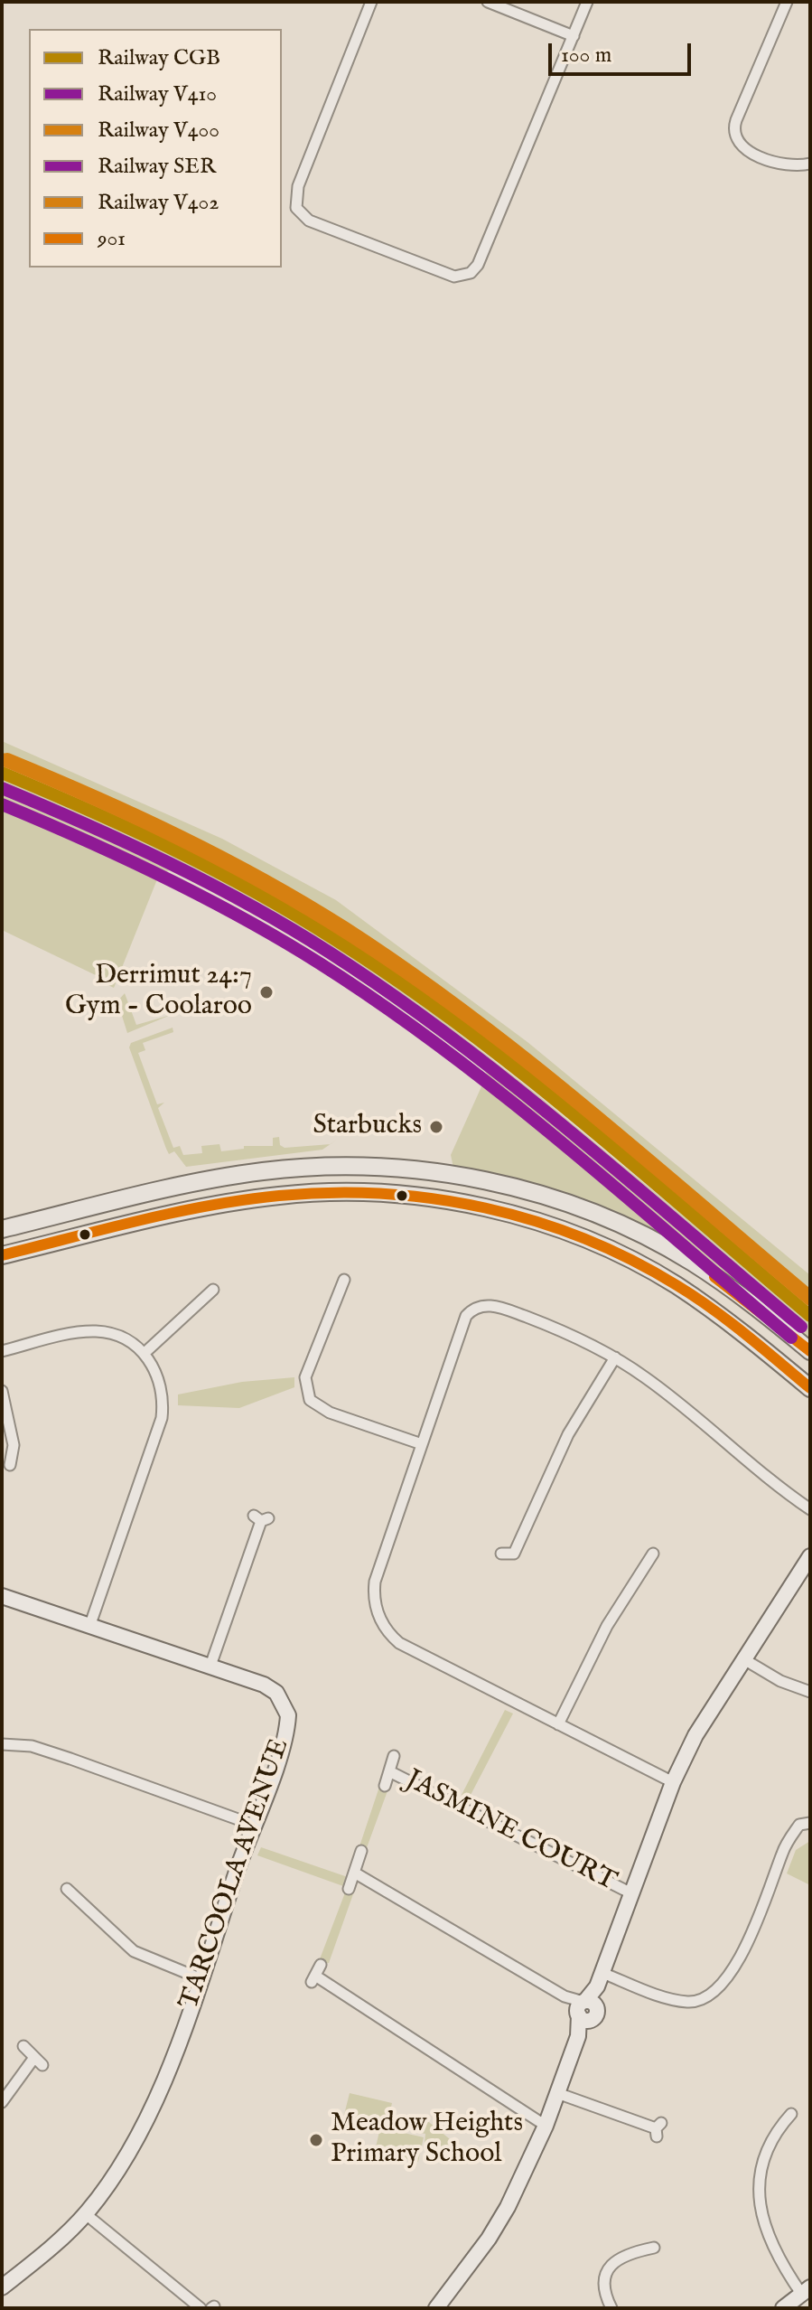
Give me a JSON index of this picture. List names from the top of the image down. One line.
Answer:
{"streets":{"street":["JASMINE COURT","TARCOOLA AVENUE"]},"places":["Derrimut 24:7 Gym - Coolaroo","Starbucks","Meadow Heights Primary School"],"lines":["rail line V400","rail line V402","rail line CGB","rail line V410","rail line SER","transit line 901"],"legend":["Railway CGB","Railway V410","Railway V400","Railway SER","Railway V402","901"],"scale_bar":"100 m"}
